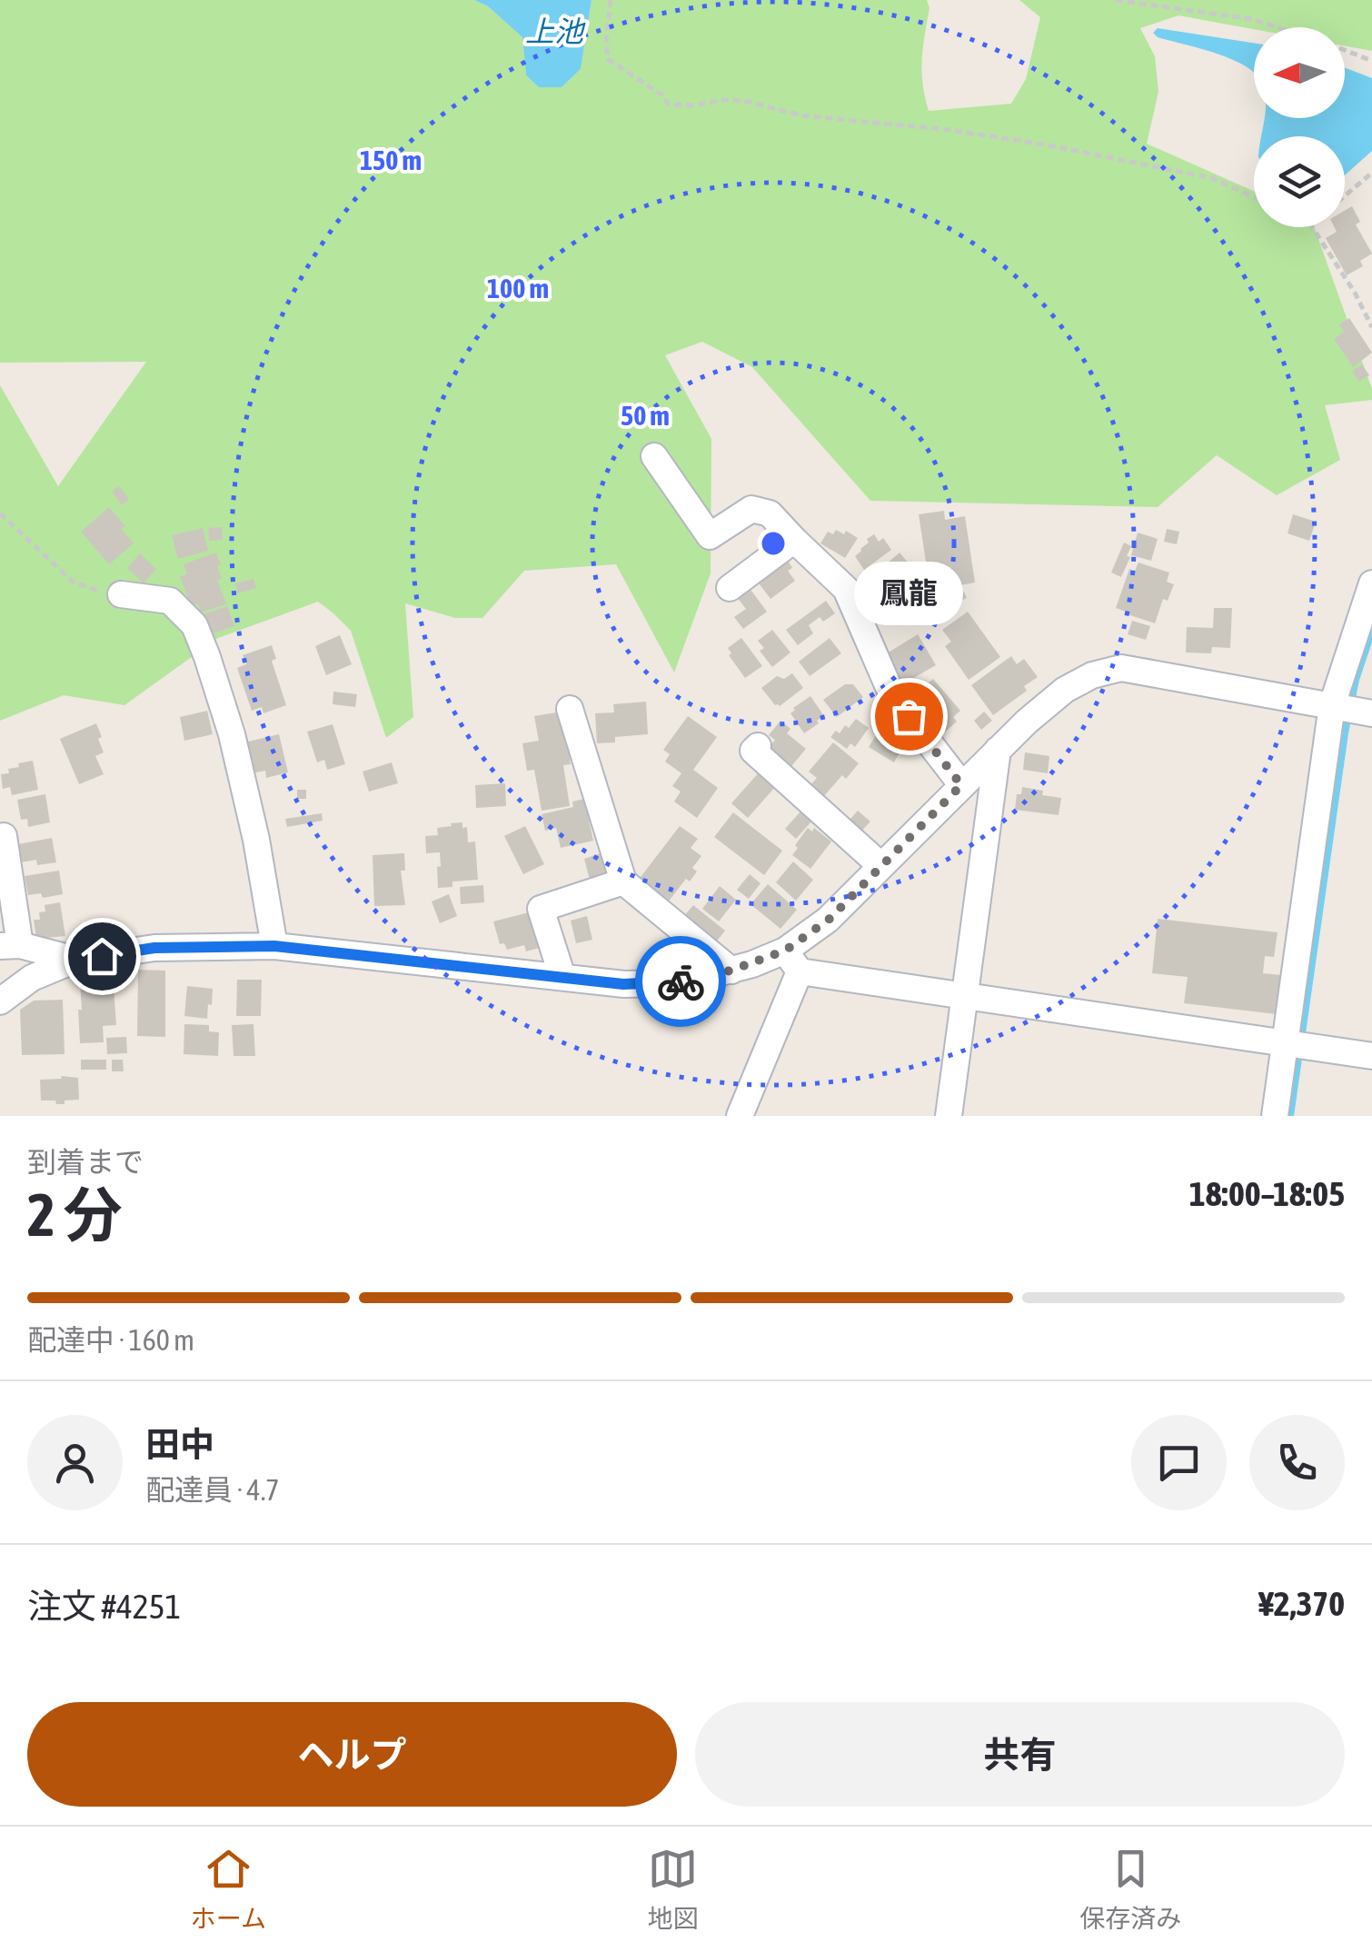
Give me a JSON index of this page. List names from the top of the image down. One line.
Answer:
{"water":["上池"],"places":["鳳龍"],"north":"left","page":{"bubble":"鳳龍","heading":["2 分","到着まで","18:00–18:05"],"panel":["田中","配達員 · 4.7","注文 #4251","¥2,370"],"bar":"配達中 · 160 m","buttons":["ヘルプ","共有"],"tabs":["ホーム","地図","保存済み"]},"rings":["150 m","100 m","50 m"]}
